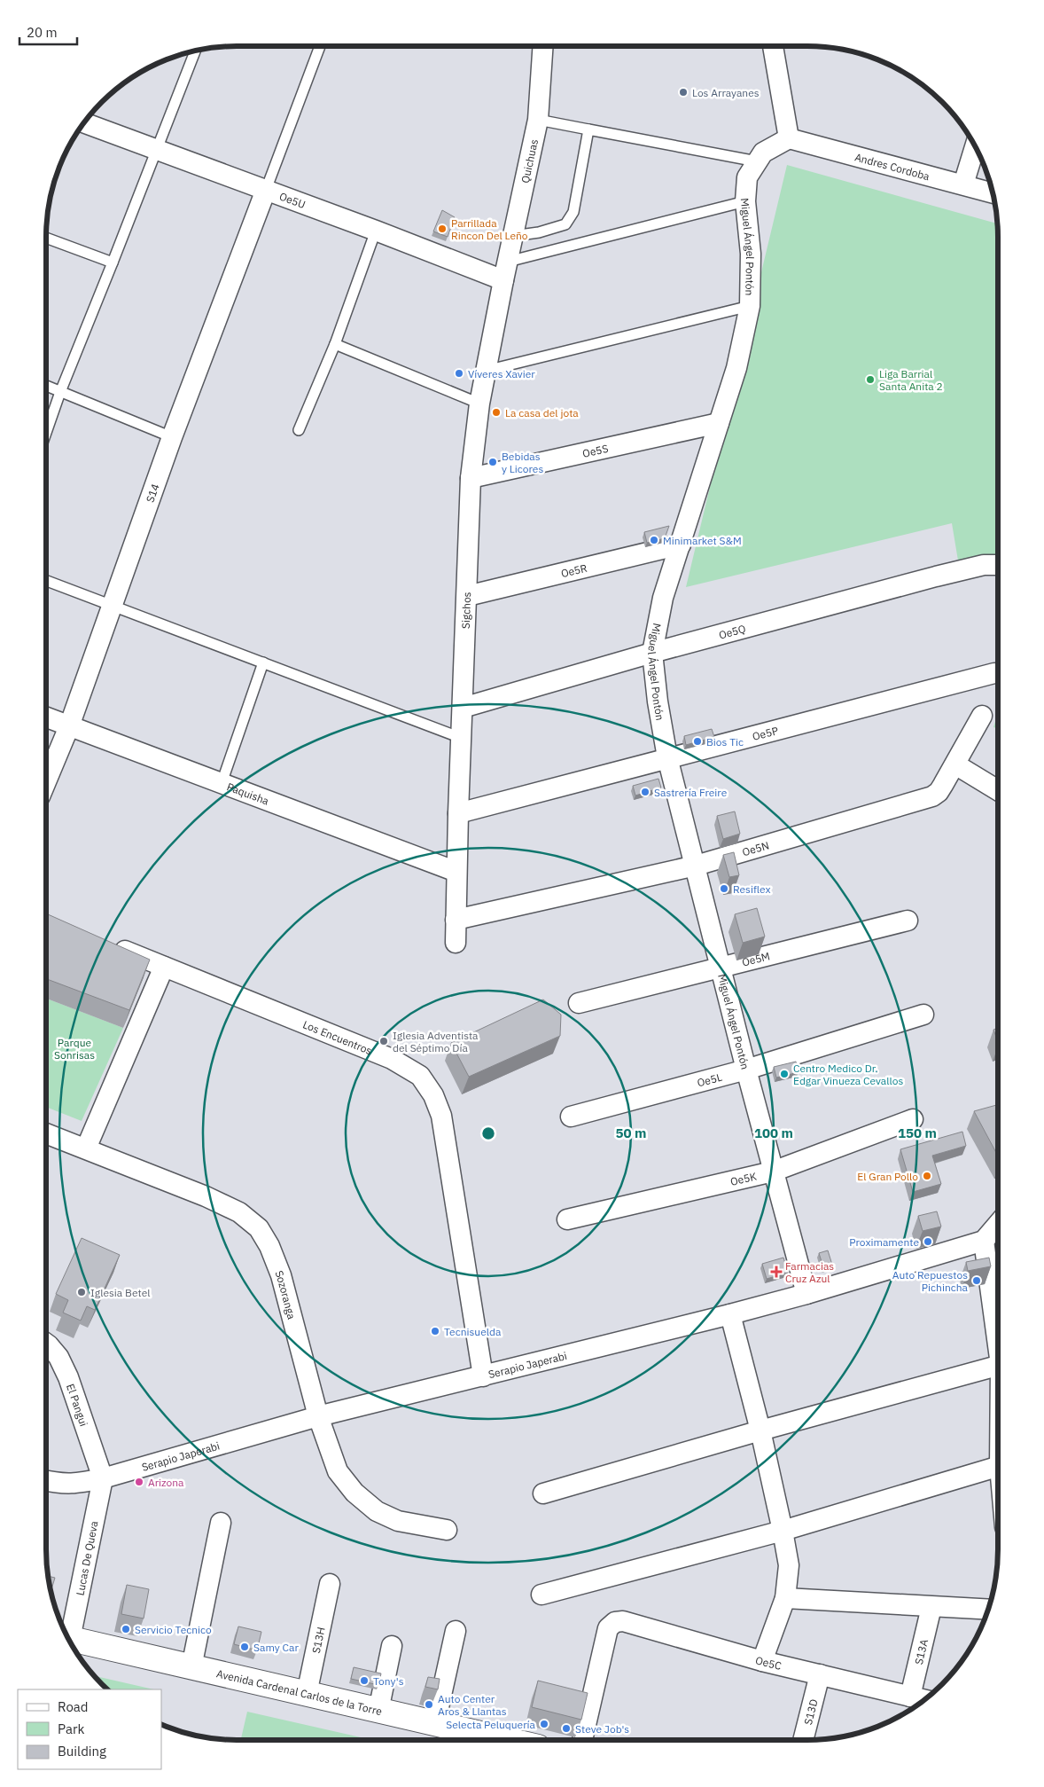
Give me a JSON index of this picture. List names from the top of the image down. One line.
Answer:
{"streets":{"street":["Quichuas","Andres Cordoba","Oe5U","Miguel Ángel Pontón","Oe5S","S14","Oe5R","Sigchos","Oe5Q","Oe5P","Paquisha","Oe5N","Oe5M","Los Encuentros","Oe5L","Oe5K","Sozoranga","Serapio Japerabi","El Pangui","Lucas De Queva","S13H","S13A","Oe5C","Avenida Cardenal Carlos de la Torre","S13D"]},"crossings":[["Quichuas","Oe5U"],["Quichuas","Sigchos"],["Andres Cordoba","Miguel Ángel Pontón"],["Oe5U","S14"],["Oe5U","Sigchos"],["Miguel Ángel Pontón","Oe5S"],["Miguel Ángel Pontón","Oe5R"],["Miguel Ángel Pontón","Oe5Q"],["Miguel Ángel Pontón","Oe5P"],["Miguel Ángel Pontón","Oe5N"],["Miguel Ángel Pontón","Oe5M"],["Miguel Ángel Pontón","Oe5L"],["Miguel Ángel Pontón","Oe5K"],["Miguel Ángel Pontón","Serapio Japerabi"],["Oe5S","Sigchos"],["S14","Paquisha"],["Oe5R","Sigchos"],["Sigchos","Oe5Q"],["Sigchos","Oe5P"],["Sigchos","Paquisha"],["Sigchos","Oe5N"],["Los Encuentros","Serapio Japerabi"],["Sozoranga","Serapio Japerabi"],["Serapio Japerabi","El Pangui"],["Serapio Japerabi","Lucas De Queva"],["El Pangui","Lucas De Queva"],["S13H","Avenida Cardenal Carlos de la Torre"],["S13A","Oe5C"],["Oe5C","S13D"]],"parks":["Parque Sonrisas"],"places":{"other":["Los Arrayanes","Parrillada Rincon Del Leño","Víveres Xavier","Liga Barrial Santa Anita 2","La casa del jota","Bebidas y Licores","Minimarket S&M","Bios Tic","Sastrería Freire","Resiflex","Iglesia Adventista del Séptimo Día","Centro Medico Dr. Edgar Vinueza Cevallos","El Gran Pollo","Proximamente","Auto Repuestos Pichincha","Iglesia Betel","Tecnisuelda","Arizona","Servicio Tecnico","Samy Car","Tony's","Auto Center Aros & Llantas","Selecta Peluquería","Steve Job's"],"health":["Farmacias Cruz Azul"]},"legend":["Road","Park","Building"],"scale_bar":"20 m","rings":["50 m","100 m","150 m"]}
